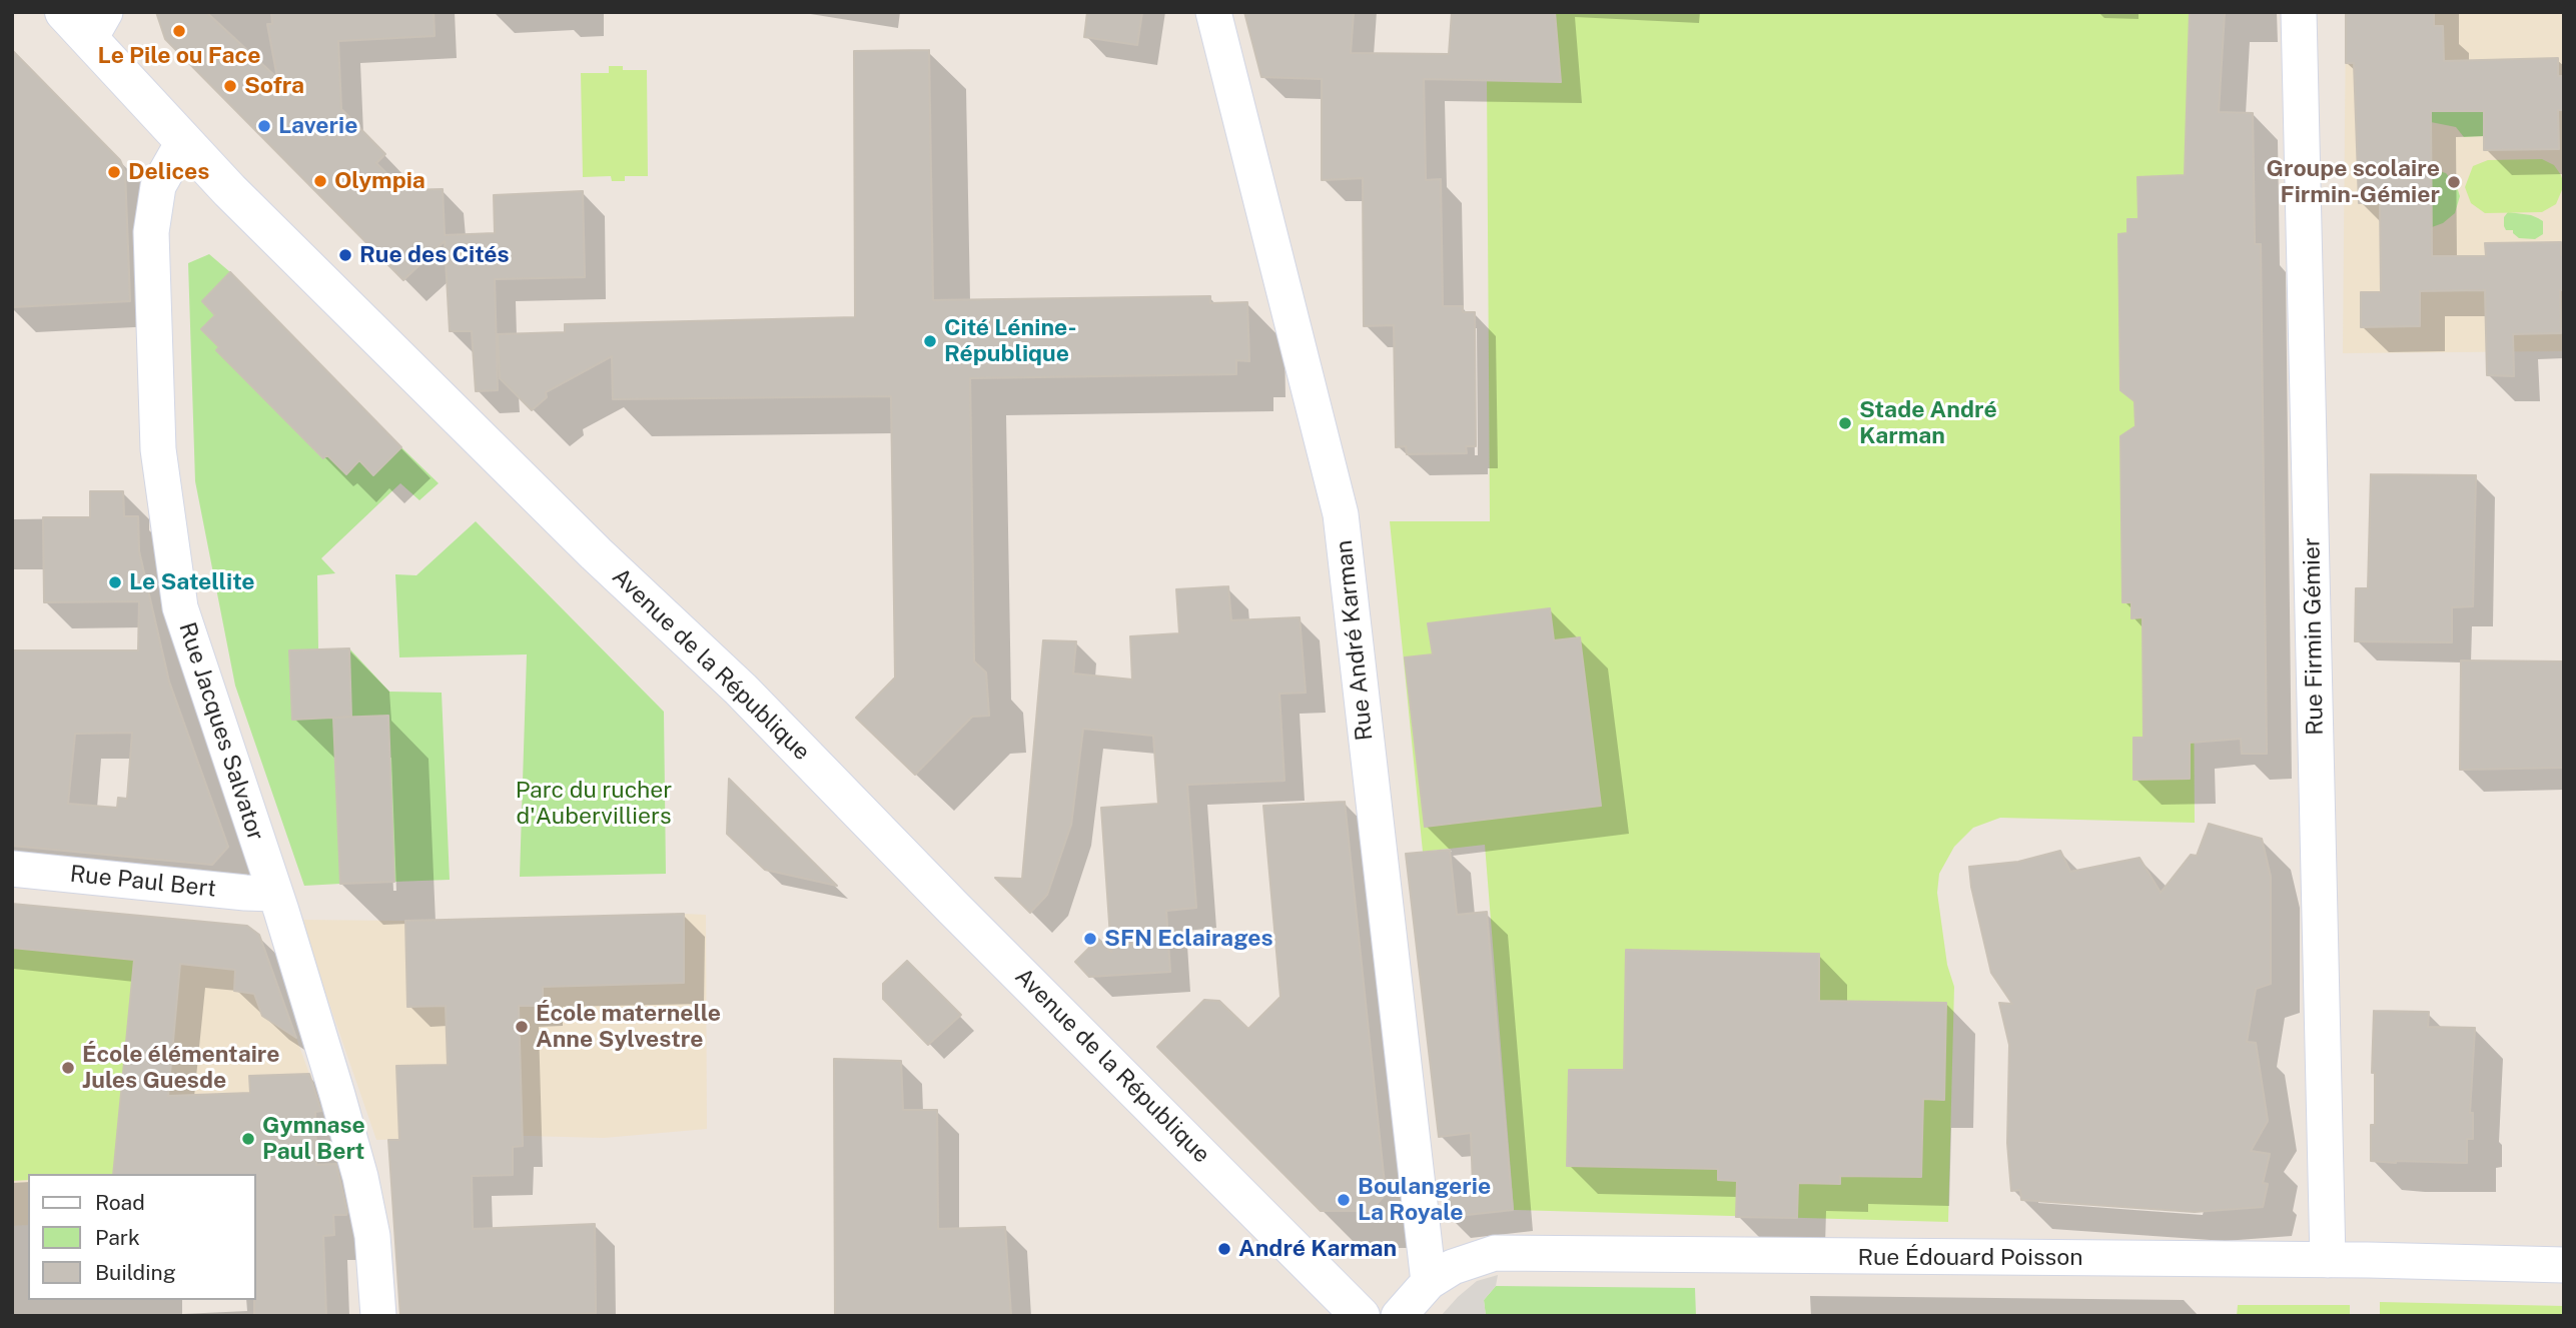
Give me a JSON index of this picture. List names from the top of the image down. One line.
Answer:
{"streets":{"main road":["Avenue de la République"],"street":["Rue Firmin Gémier","Rue André Karman","Rue Jacques Salvator","Rue Paul Bert","Rue Édouard Poisson"]},"crossings":[["Rue Firmin Gémier","Rue Édouard Poisson"],["Rue André Karman","Rue Édouard Poisson"],["Avenue de la République","Rue Jacques Salvator"],["Rue Jacques Salvator","Rue Paul Bert"]],"parks":["Parc du rucher d'Aubervilliers"],"places":["Le Pile ou Face","Sofra","Laverie","Delices","Olympia","Groupe scolaire Firmin-Gémier","Rue des Cités","Cité Lénine- République","Stade André Karman","Le Satellite","SFN Eclairages","École maternelle Anne Sylvestre","École élémentaire Jules Guesde","Gymnase Paul Bert","Boulangerie La Royale","André Karman"],"legend":["Road","Park","Building"]}
